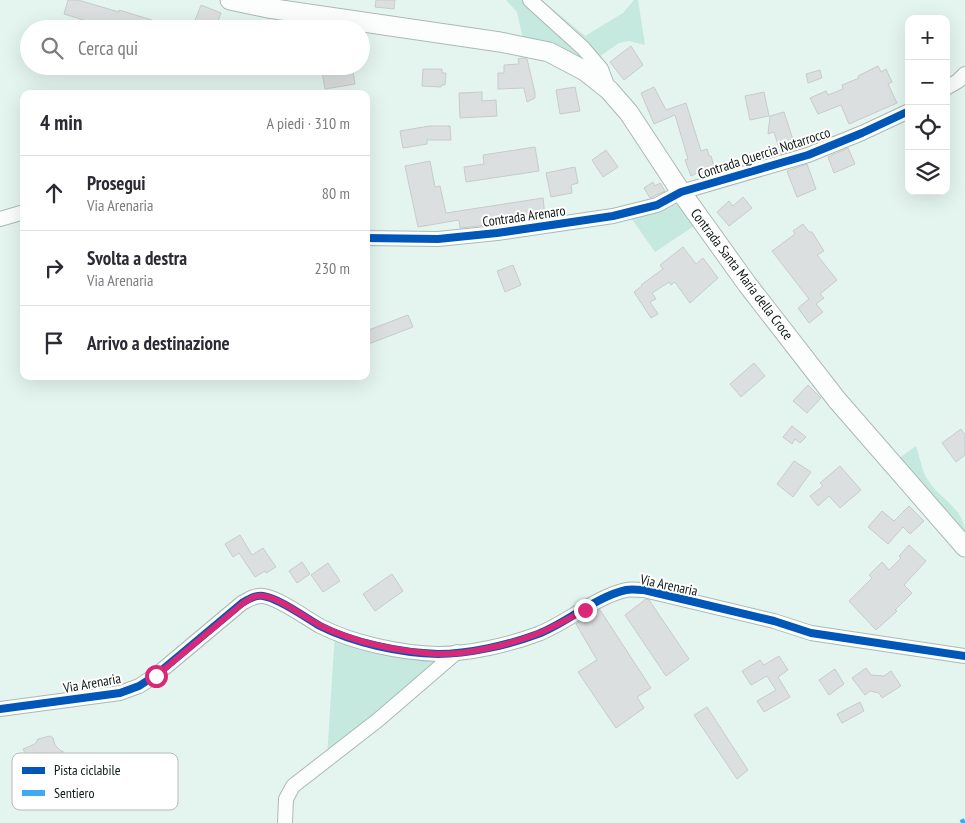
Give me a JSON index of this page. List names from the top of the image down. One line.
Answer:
{"streets":{"main road":["Contrada Santa Maria della Croce"],"street":["Contrada Quercia Notarrocco","Contrada Arenaro","Via Arenaria"]},"crossings":[["Contrada Quercia Notarrocco","Contrada Arenaro"],["Contrada Quercia Notarrocco","Contrada Santa Maria della Croce"],["Contrada Arenaro","Contrada Santa Maria della Croce"]],"legend":["Pista ciclabile","Sentiero"],"page":{"map_buttons":["+","−"],"search":"Cerca qui","heading":["4 min","A piedi · 310 m"],"list":[["Prosegui","Via Arenaria","80 m"],["Svolta a destra","Via Arenaria","230 m"],"Arrivo a destinazione"]}}
